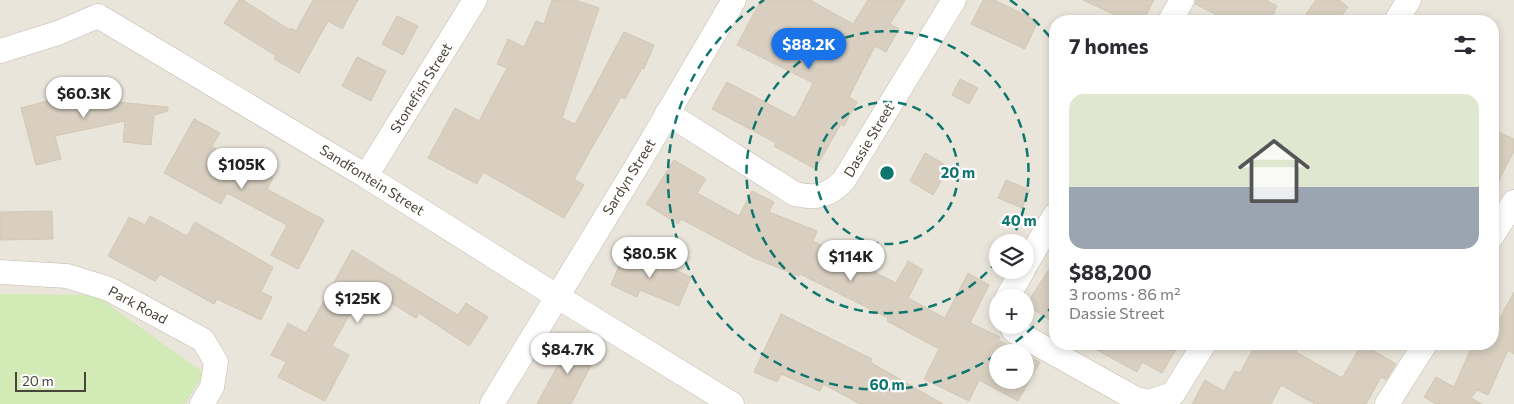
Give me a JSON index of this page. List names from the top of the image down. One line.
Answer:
{"streets":{"street":["Stonefish Street","Dassie Street","Sardyn Street","Sandfontein Street","Park Road"]},"crossings":[["Stonefish Street","Sandfontein Street"],["Dassie Street","Sardyn Street"],["Sardyn Street","Sandfontein Street"]],"scale_bar":"20 m","page":{"heading":"7 homes","price":["$88.2K","$60.3K","$105K","$80.5K","$114K","$125K","$84.7K"],"list":[{"name":"$88,200","note":"3 rooms · 86 m² · Dassie Street"}],"map_buttons":["+","−"],"scale":"20 m"},"rings":["20 m","40 m","60 m"]}
